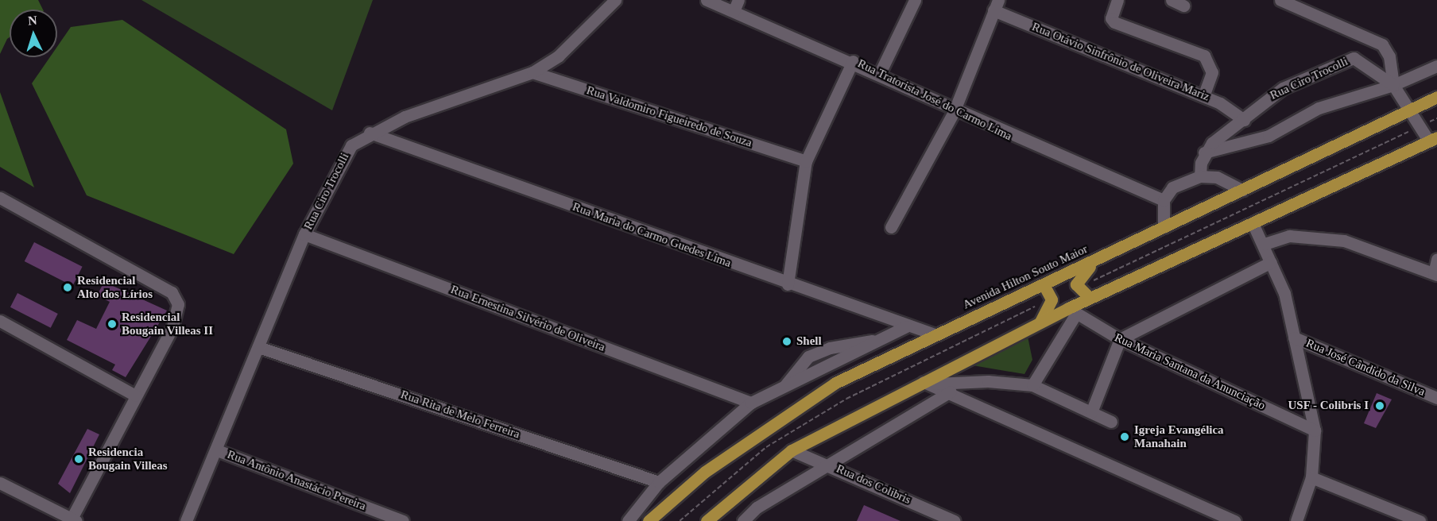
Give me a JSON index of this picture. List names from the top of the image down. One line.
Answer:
{"streets":{"main road":["Avenida Hilton Souto Maior"],"street":["Rua Otávio Sinfrônio de Oliveira Mariz","Rua Ciro Trocolli","Rua Tratorista José do Carmo Lima","Rua Valdomiro Figueiredo de Souza","Rua Maria do Carmo Guedes Lima","Rua Ernestina Silvério de Oliveira","Rua José Cândido da Silva","Rua Maria Santana da Anunciação","Rua Rita de Melo Ferreira","Rua Antônio Anastácio Pereira","Rua dos Colibris"]},"crossings":[["Rua Otávio Sinfrônio de Oliveira Mariz","Rua Ciro Trocolli"],["Rua Ciro Trocolli","Rua Valdomiro Figueiredo de Souza"],["Rua Ciro Trocolli","Rua Maria do Carmo Guedes Lima"],["Rua Ciro Trocolli","Avenida Hilton Souto Maior"],["Rua Ciro Trocolli","Rua Ernestina Silvério de Oliveira"],["Rua Ciro Trocolli","Rua Rita de Melo Ferreira"],["Rua Ciro Trocolli","Rua Antônio Anastácio Pereira"],["Rua Maria do Carmo Guedes Lima","Avenida Hilton Souto Maior"]],"places":["Residencial Alto dos Lírios","Residencial Bougain Villeas II","Shell","USF - Colibris I","Igreja Evangélica Manahain","Residencia Bougain Villeas"],"north":"top"}
